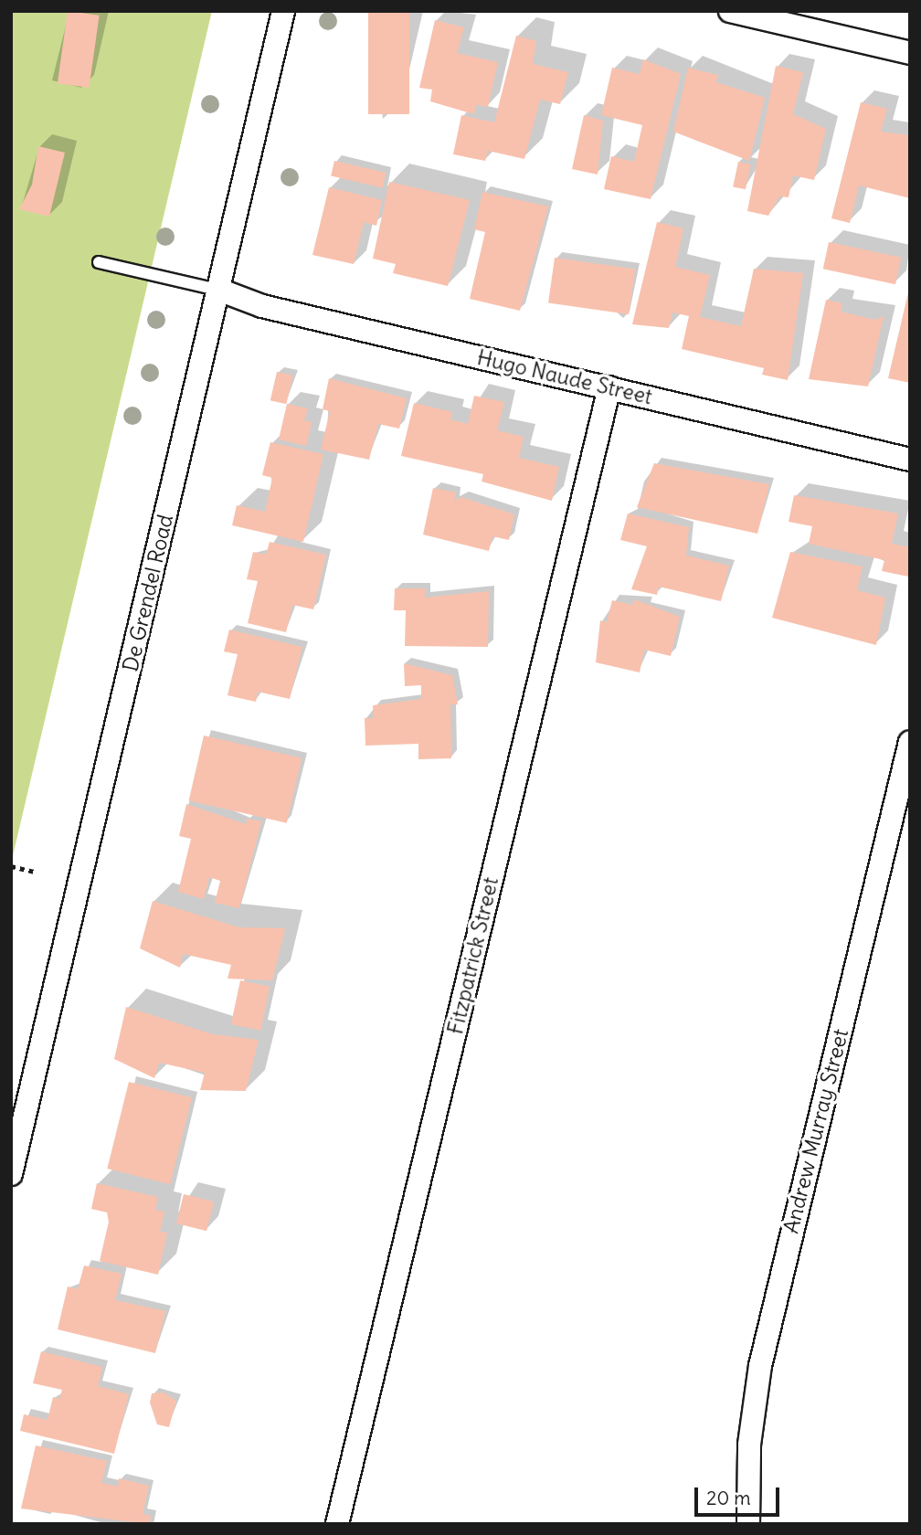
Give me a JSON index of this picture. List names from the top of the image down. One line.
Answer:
{"streets":{"street":["Hugo Naude Street","De Grendel Road","Fitzpatrick Street","Andrew Murray Street"]},"crossings":[["Hugo Naude Street","De Grendel Road"],["Hugo Naude Street","Fitzpatrick Street"]],"scale_bar":"20 m"}
